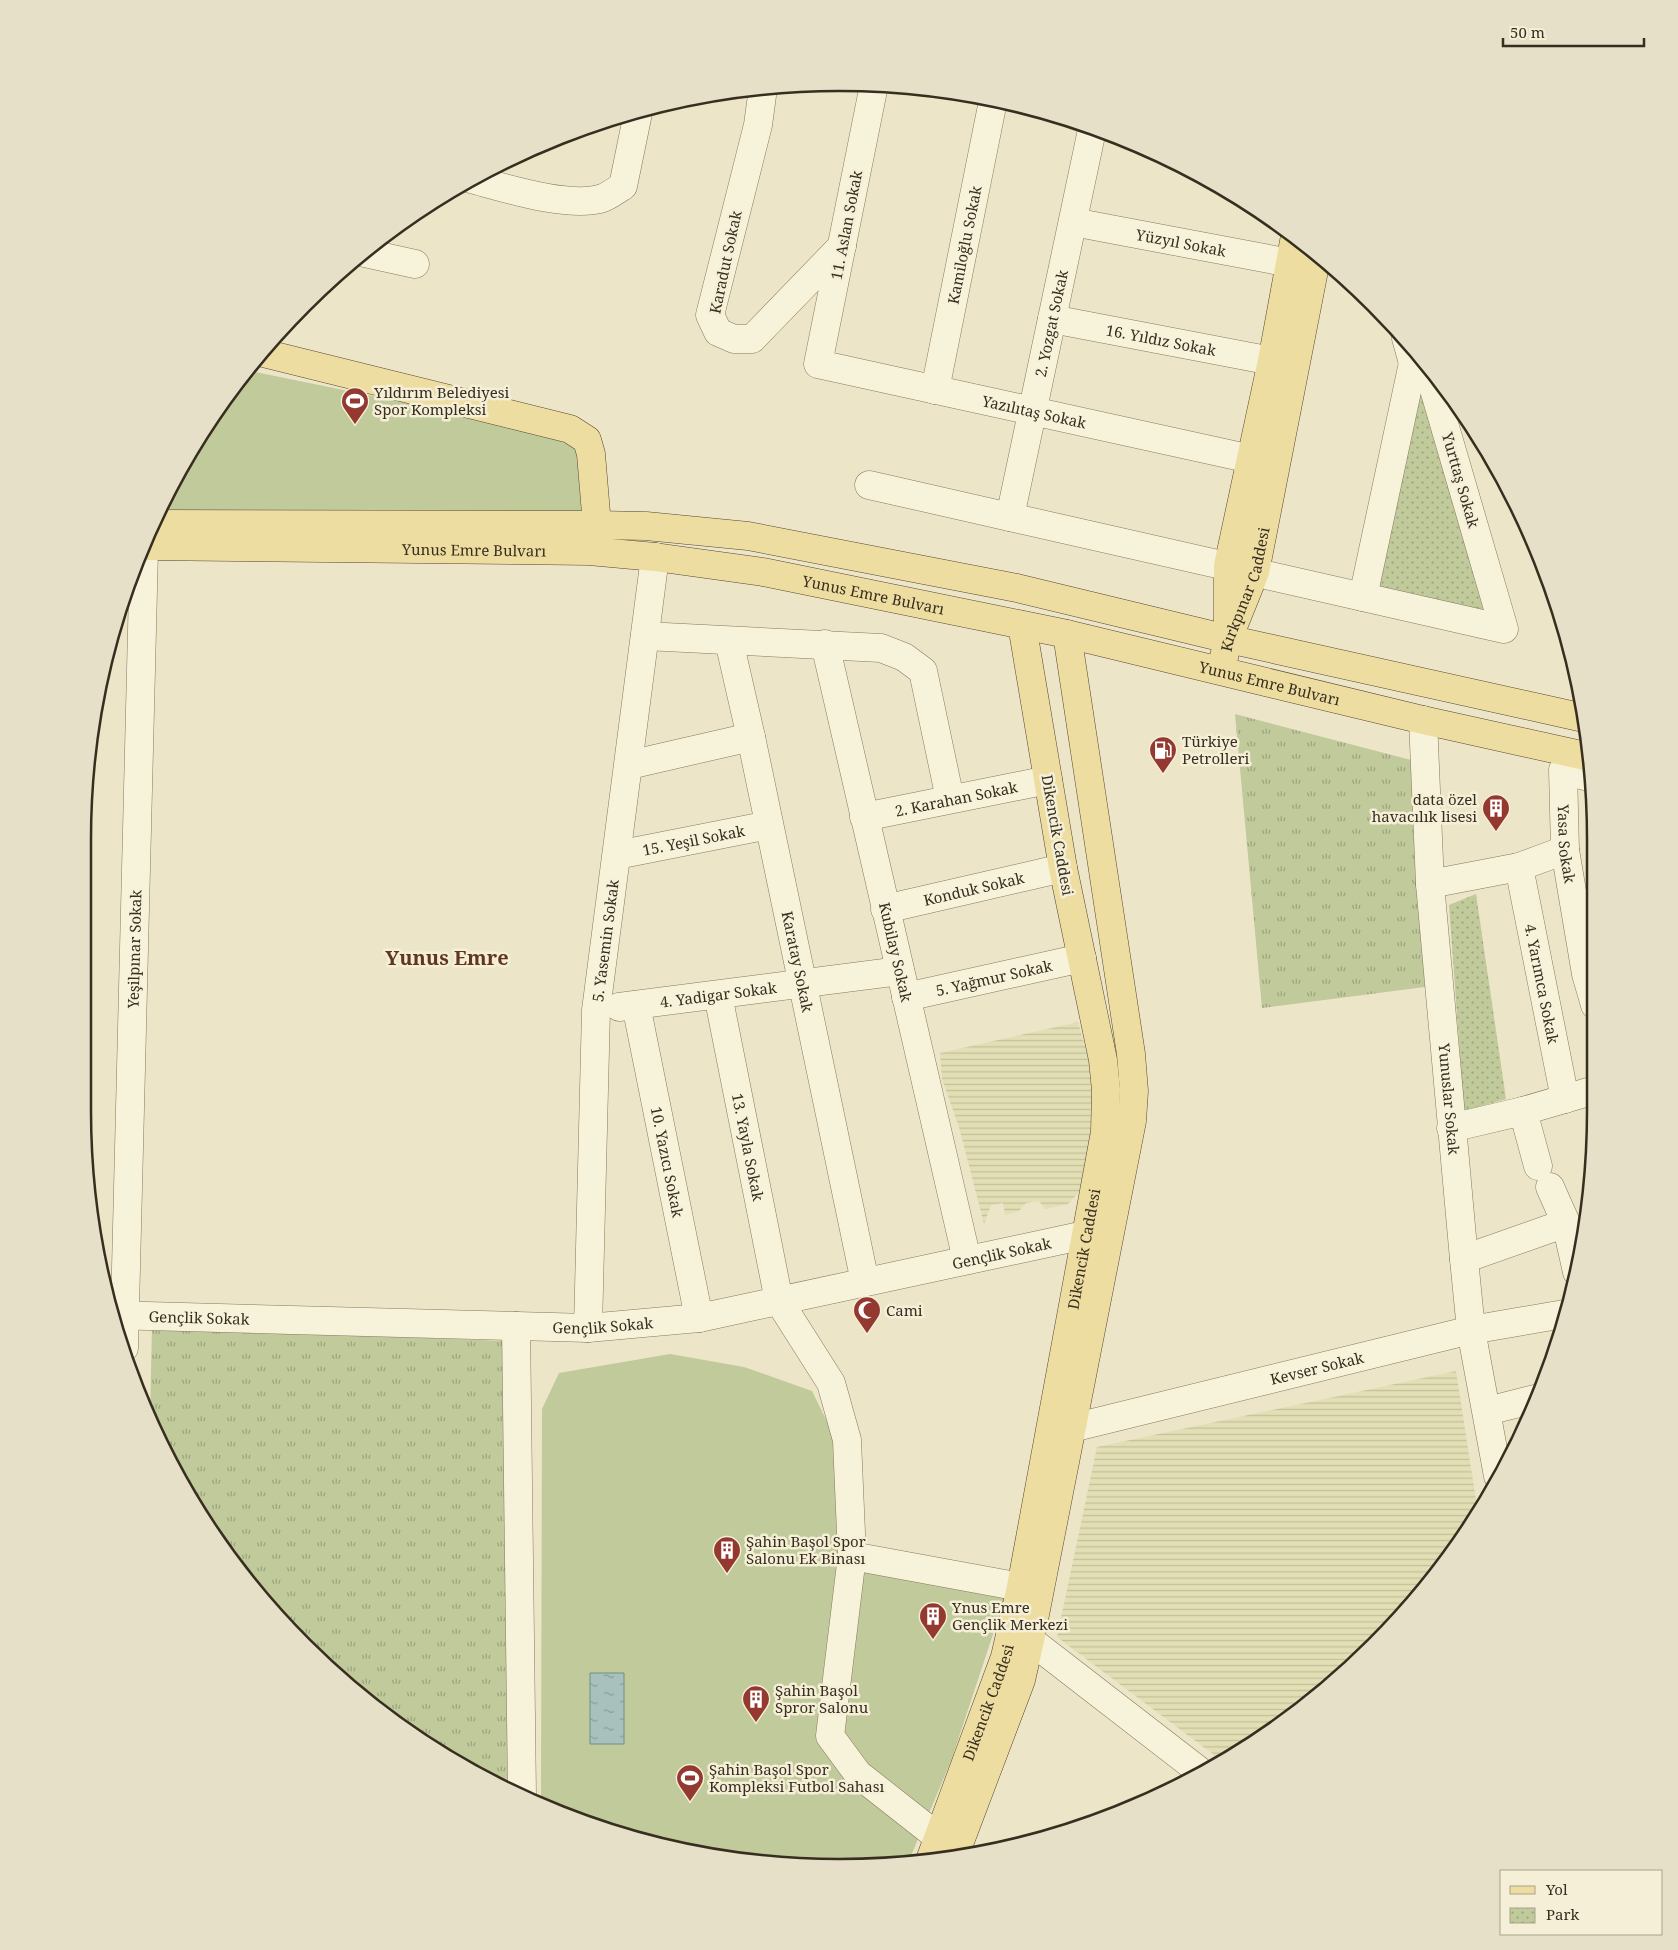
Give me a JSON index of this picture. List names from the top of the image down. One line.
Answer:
{"streets":{"main road":["Yunus Emre Bulvarı","Kırkpınar Caddesi","Dikencik Caddesi"],"street":["11. Aslan Sokak","Yüzyıl Sokak","Kamiloğlu Sokak","Karadut Sokak","2. Yozgat Sokak","16. Yıldız Sokak","Yazılıtaş Sokak","Yurttaş Sokak","2. Karahan Sokak","15. Yeşil Sokak","Yasa Sokak","Konduk Sokak","5. Yasemin Sokak","Yeşilpınar Sokak","Kubilay Sokak","Karatay Sokak","5. Yağmur Sokak","4. Yarımca Sokak","4. Yadigar Sokak","Yunuslar Sokak","13. Yayla Sokak","10. Yazıcı Sokak","Gençlik Sokak","Kevser Sokak"]},"crossings":[["11. Aslan Sokak","Karadut Sokak"],["11. Aslan Sokak","Yazılıtaş Sokak"],["Yüzyıl Sokak","2. Yozgat Sokak"],["Yüzyıl Sokak","Kırkpınar Caddesi"],["Kamiloğlu Sokak","Yazılıtaş Sokak"],["2. Yozgat Sokak","16. Yıldız Sokak"],["2. Yozgat Sokak","Yazılıtaş Sokak"],["16. Yıldız Sokak","Kırkpınar Caddesi"],["Yazılıtaş Sokak","Kırkpınar Caddesi"],["Yunus Emre Bulvarı","Kırkpınar Caddesi"],["Yunus Emre Bulvarı","Dikencik Caddesi"],["Yunus Emre Bulvarı","5. Yasemin Sokak"],["Yunus Emre Bulvarı","Yunuslar Sokak"],["2. Karahan Sokak","Dikencik Caddesi"],["2. Karahan Sokak","Kubilay Sokak"],["Dikencik Caddesi","Konduk Sokak"],["Dikencik Caddesi","5. Yağmur Sokak"],["Dikencik Caddesi","Gençlik Sokak"],["Dikencik Caddesi","Kevser Sokak"],["15. Yeşil Sokak","5. Yasemin Sokak"],["15. Yeşil Sokak","Karatay Sokak"],["Konduk Sokak","Kubilay Sokak"],["5. Yasemin Sokak","4. Yadigar Sokak"],["5. Yasemin Sokak","Gençlik Sokak"],["Kubilay Sokak","5. Yağmur Sokak"],["Kubilay Sokak","4. Yadigar Sokak"],["Kubilay Sokak","Gençlik Sokak"],["Karatay Sokak","4. Yadigar Sokak"],["Karatay Sokak","Gençlik Sokak"],["5. Yağmur Sokak","4. Yadigar Sokak"],["4. Yadigar Sokak","13. Yayla Sokak"],["4. Yadigar Sokak","10. Yazıcı Sokak"],["Yunuslar Sokak","Kevser Sokak"],["13. Yayla Sokak","Gençlik Sokak"],["10. Yazıcı Sokak","Gençlik Sokak"]],"districts":["Yunus Emre"],"places":{"sports":["Yıldırım Belediyesi Spor Kompleksi","Şahin Başol Spor Kompleksi Futbol Sahası"],"fuel station":["Türkiye Petrolleri"],"building":["data özel havacılık lisesi","Şahin Başol Spor Salonu Ek Binası","Ynus Emre Gençlik Merkezi","Şahin Başol Spror Salonu"],"mosque":["Cami"]},"legend":["Yol","Park"],"scale_bar":"50 m"}
